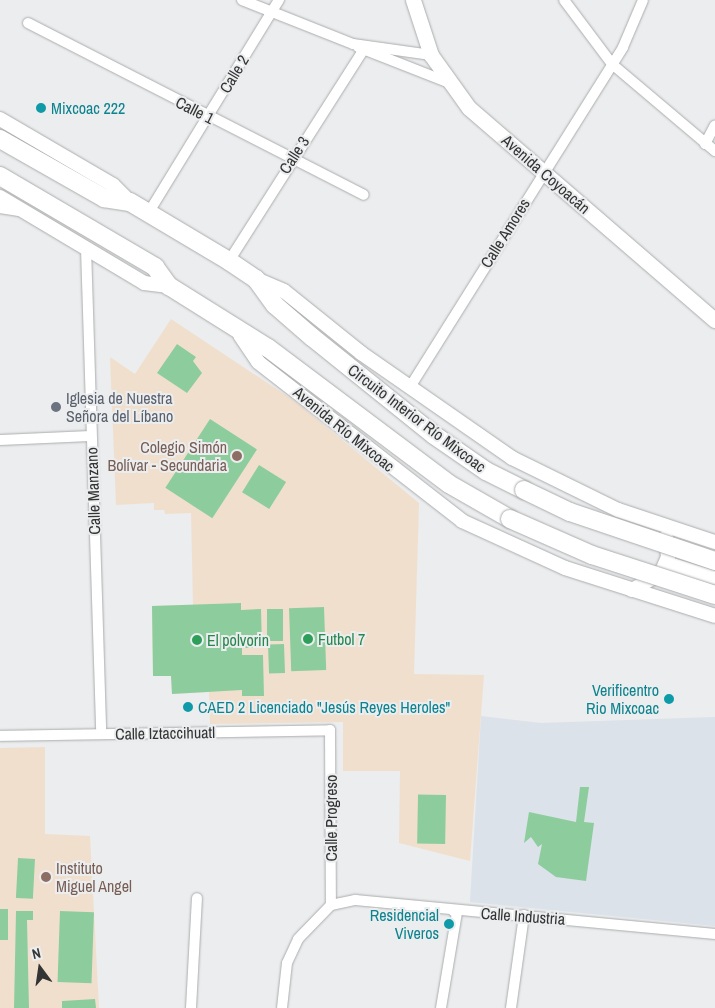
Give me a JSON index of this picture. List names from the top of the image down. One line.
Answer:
{"streets":{"highway":["Circuito Interior Río Mixcoac","Avenida Río Mixcoac"],"main road":["Avenida Coyoacán"],"street":["Calle 2","Calle 1","Calle 3","Calle Amores","Calle Manzano","Calle Iztaccihuatl","Calle Progreso","Calle Industria"]},"crossings":[["Calle 2","Calle 1"],["Calle 1","Calle 3"],["Avenida Coyoacán","Calle Amores"],["Circuito Interior Río Mixcoac","Avenida Río Mixcoac"],["Avenida Río Mixcoac","Calle Manzano"],["Calle Manzano","Calle Iztaccihuatl"],["Calle Iztaccihuatl","Calle Progreso"],["Calle Progreso","Calle Industria"]],"places":["Mixcoac 222","Iglesia de Nuestra Señora del Líbano","Colegio Simón Bolívar - Secundaria","Futbol 7","El polvorin","Verificentro Rio Mixcoac","CAED 2 Licenciado \"Jesús Reyes Heroles\"","Instituto Miguel Angel","Residencial Viveros"],"north":"top"}
